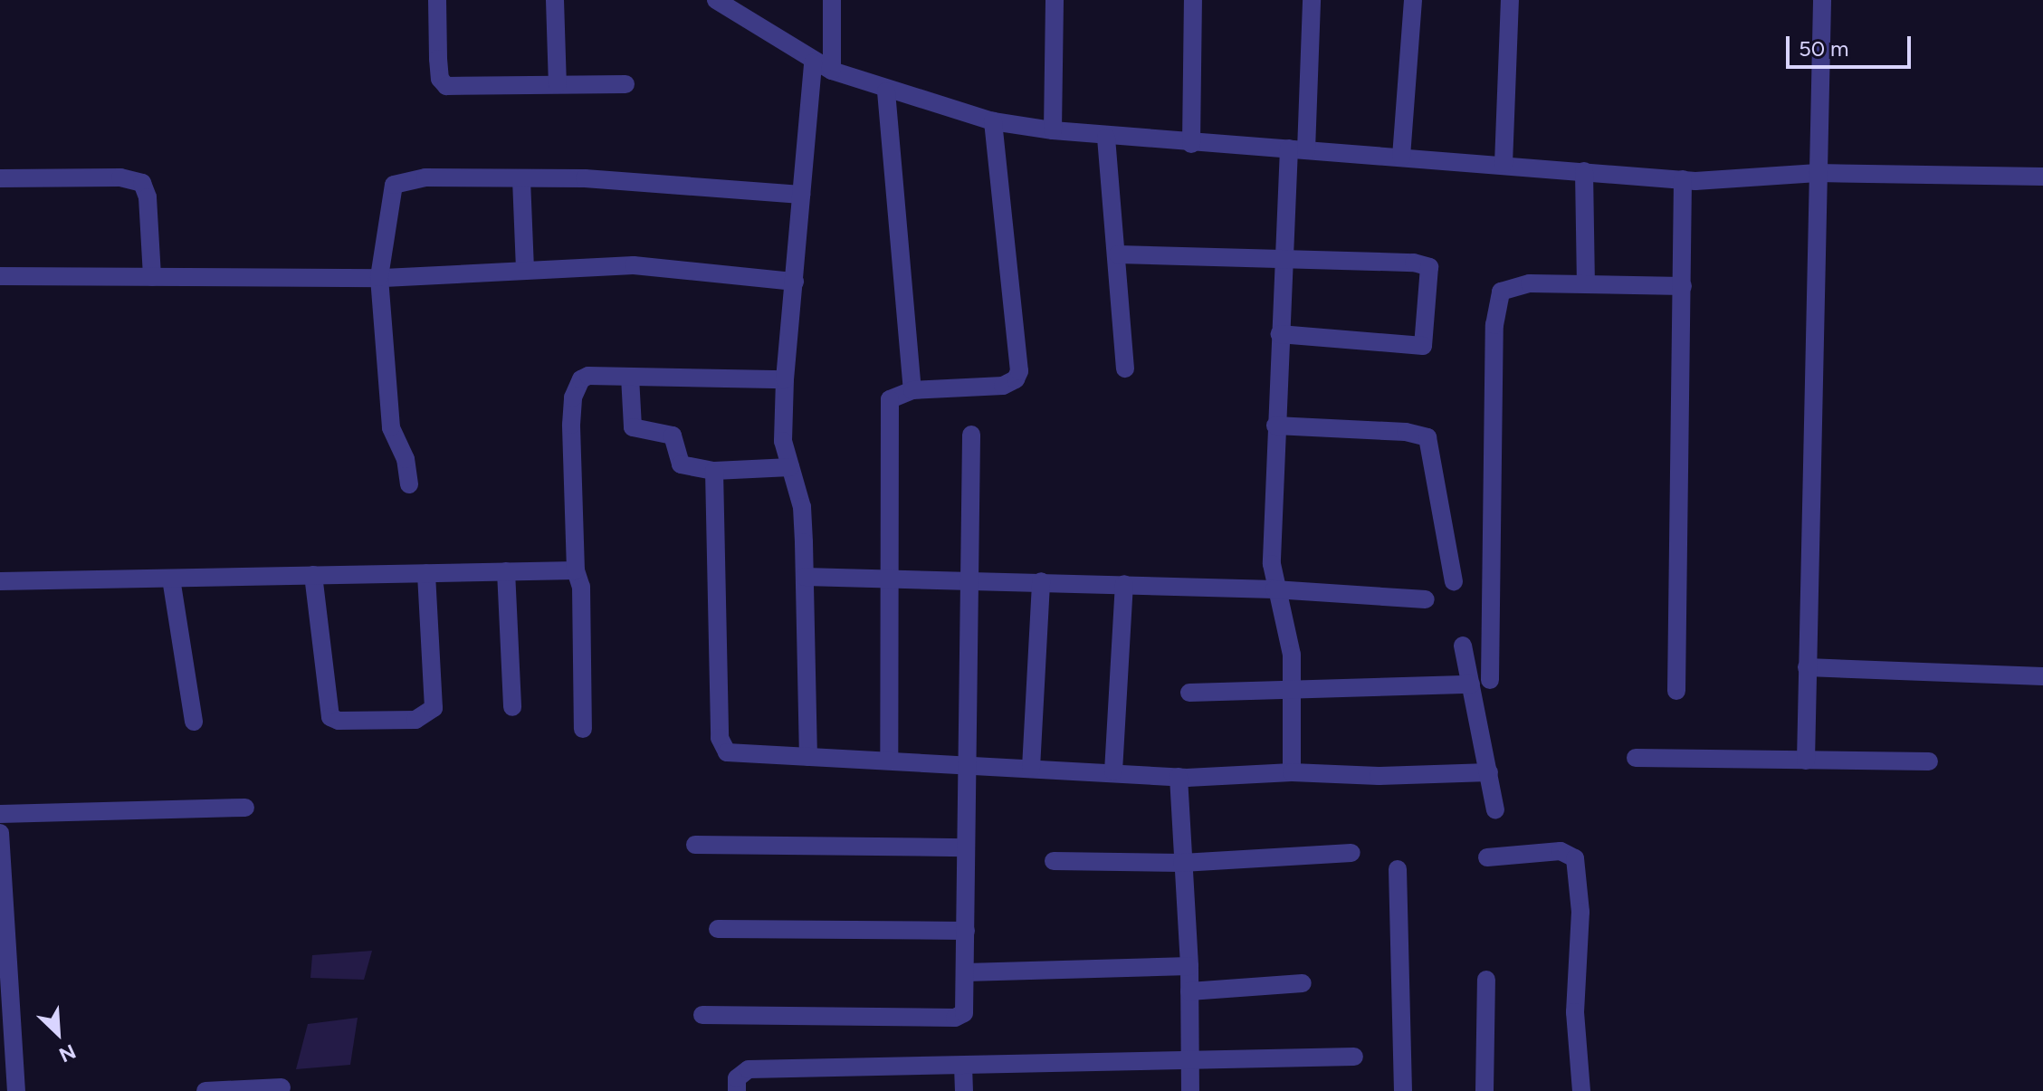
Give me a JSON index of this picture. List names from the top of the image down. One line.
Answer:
{"scale_bar":"50 m","north":"bottom right"}
